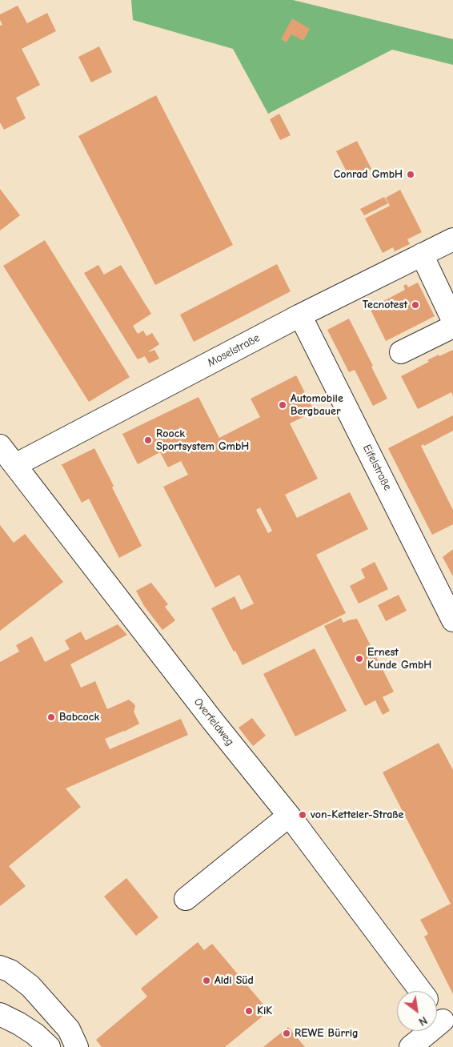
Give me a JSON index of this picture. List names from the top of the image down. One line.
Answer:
{"streets":{"street":["Moselstraße","Eifelstraße","Overfeldweg"]},"crossings":[["Moselstraße","Eifelstraße"],["Moselstraße","Overfeldweg"]],"places":["Conrad GmbH","Tecnotest","Automobile Bergbauer","Roock Sportsystem GmbH","Ernest Kunde GmbH","Babcock","von-Ketteler-Straße","Aldi Süd","KiK","REWE Bürrig"],"north":"bottom right"}
